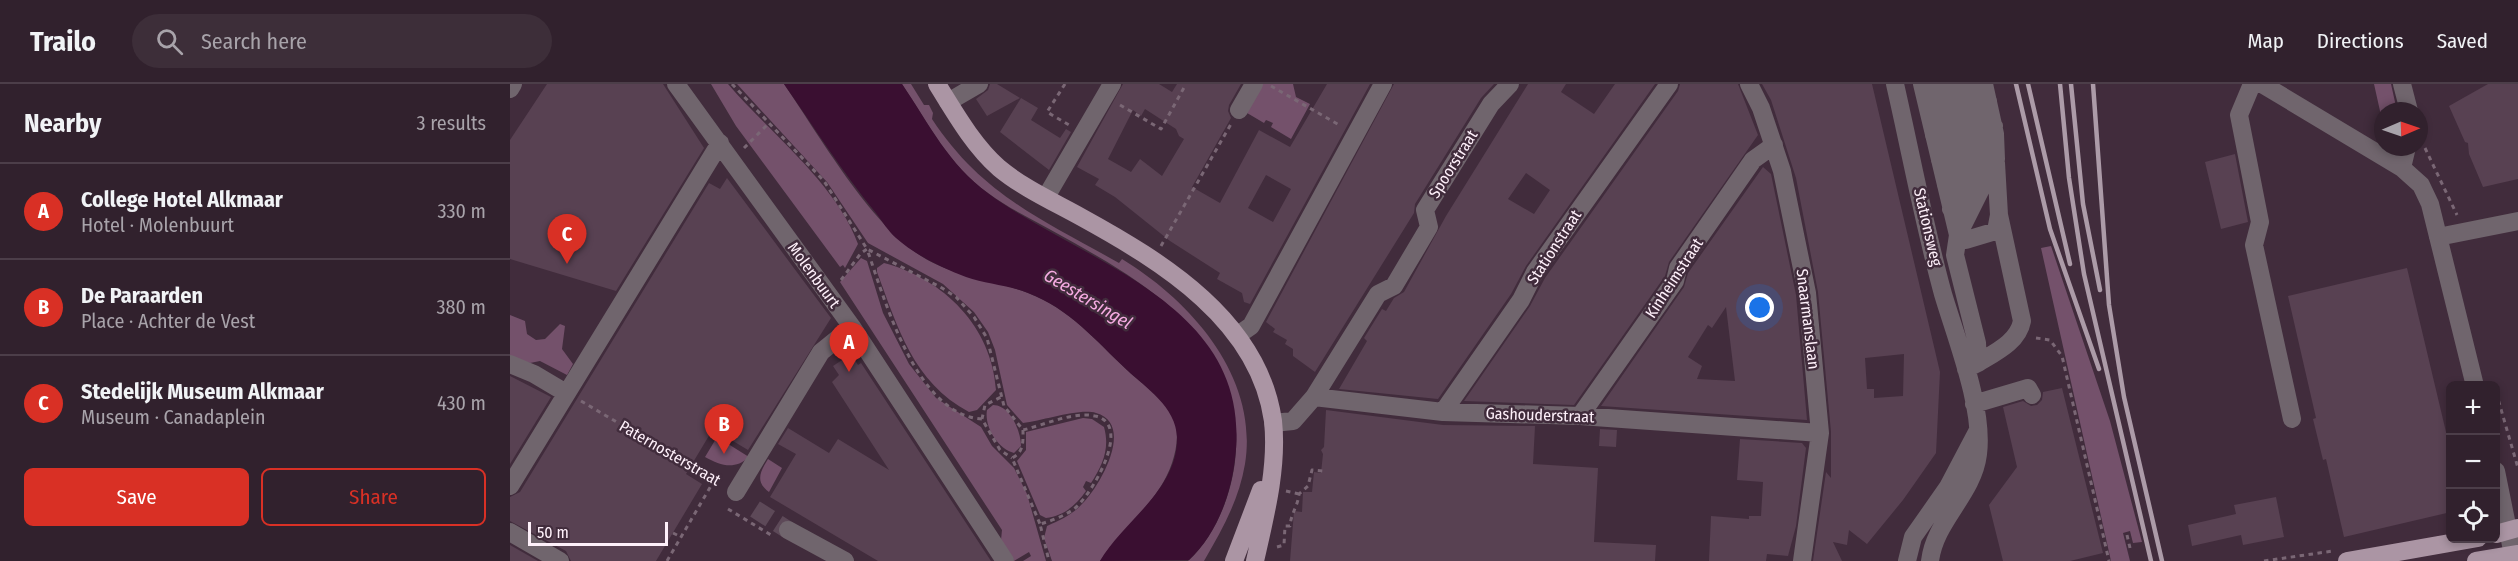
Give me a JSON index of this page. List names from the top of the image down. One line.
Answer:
{"streets":{"street":["Spoorstraat","Stationsweg","Stationstraat","Molenbuurt","Kinheimstraat","Snaarmanslaan","Gashouderstraat"],"path":["Paternosterstraat"]},"crossings":[["Spoorstraat","Gashouderstraat"],["Stationstraat","Gashouderstraat"],["Kinheimstraat","Snaarmanslaan"],["Kinheimstraat","Gashouderstraat"],["Snaarmanslaan","Gashouderstraat"]],"water":["Geestersingel"],"scale_bar":"50 m","north":"right","page":{"header":"Trailo","search":"Search here","nav":["Map","Directions","Saved"],"heading":["Nearby","3 results"],"list":[{"mark":"A","name":"College Hotel Alkmaar","note":"Hotel · Molenbuurt","value":"330 m"},{"mark":"B","name":"De Paraarden","note":"Place · Achter de Vest","value":"380 m"},{"mark":"C","name":"Stedelijk Museum Alkmaar","note":"Museum · Canadaplein","value":"430 m"}],"pins":["C","A","B"],"map_buttons":["+","−"],"buttons":["Save","Share"],"scale":"50 m"}}
